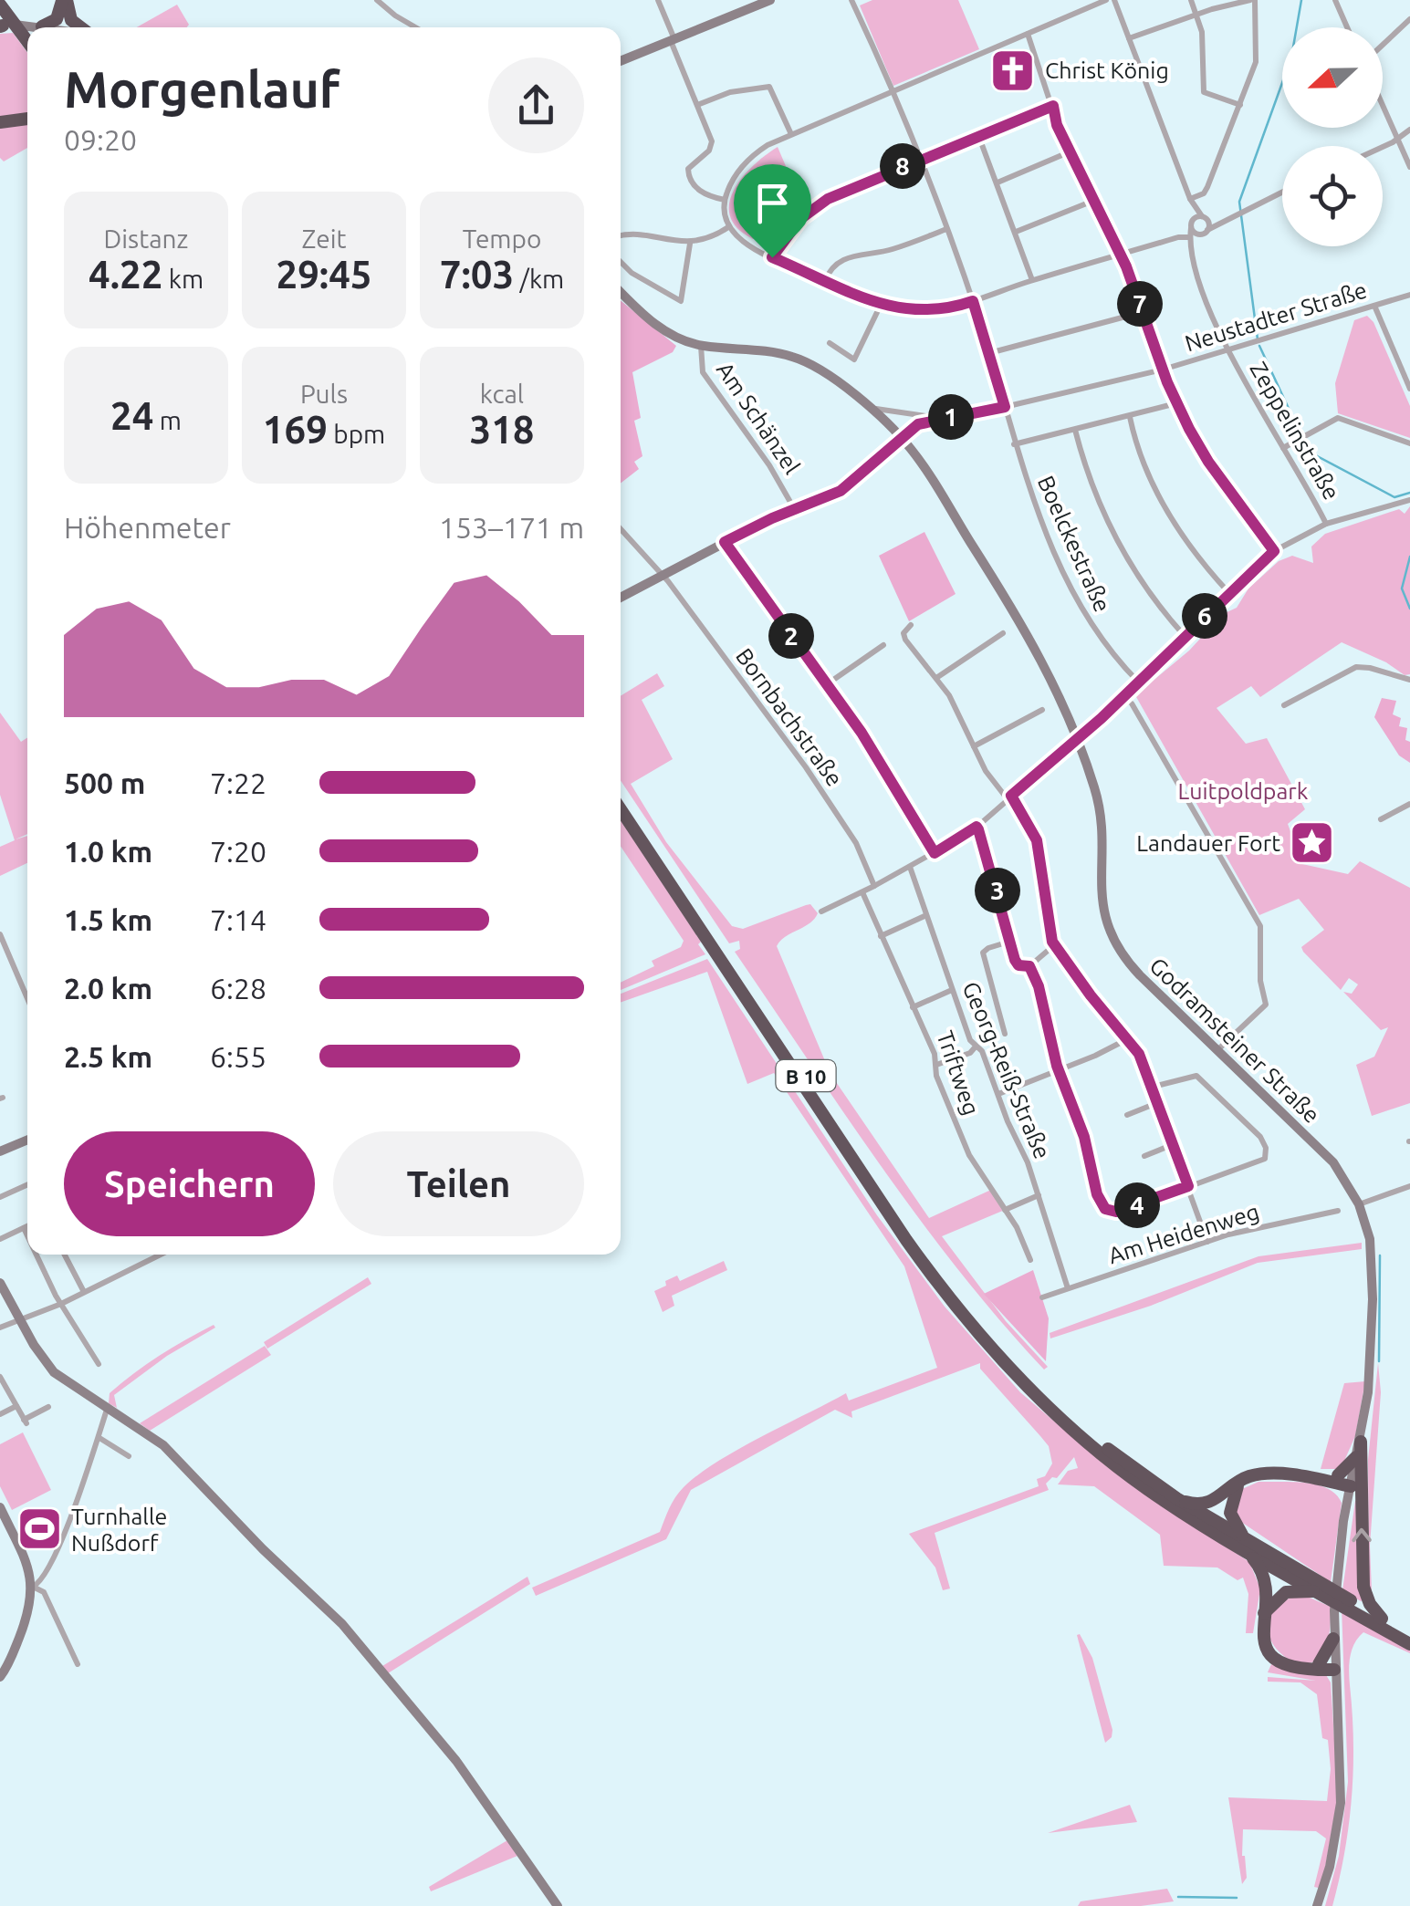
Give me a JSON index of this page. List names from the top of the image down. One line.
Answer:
{"streets":{"highway":["B 10"],"street":["Neustadter Straße","Am Schänzel","Zeppelinstraße","Boelckestraße","Bornbachstraße","Godramsteiner Straße","Georg-Reiß-Straße","Triftweg","Am Heidenweg"]},"crossings":[["Neustadter Straße","Am Schänzel"],["Neustadter Straße","Zeppelinstraße"],["Neustadter Straße","Boelckestraße"],["Neustadter Straße","Godramsteiner Straße"],["Georg-Reiß-Straße","Am Heidenweg"]],"parks":["Luitpoldpark"],"places":{"church":["Christ König"],"place":["Landauer Fort"],"sports":["Turnhalle Nußdorf"]},"north":"left","page":{"heading":["Morgenlauf","09:20"],"pins":["8","7","1","6","2","3","4"],"stats":[["Distanz","4.22 km"],["Zeit","29:45"],["Tempo","7:03 /km"],["24 m"],["Puls","169 bpm"],["kcal","318"]],"chart":["Höhenmeter","153–171 m"],"list":[{"name":"500 m","note":"7:22"},{"name":"1.0 km","note":"7:20"},{"name":"1.5 km","note":"7:14"},{"name":"2.0 km","note":"6:28"},{"name":"2.5 km","note":"6:55"}],"buttons":["Speichern","Teilen"]}}
